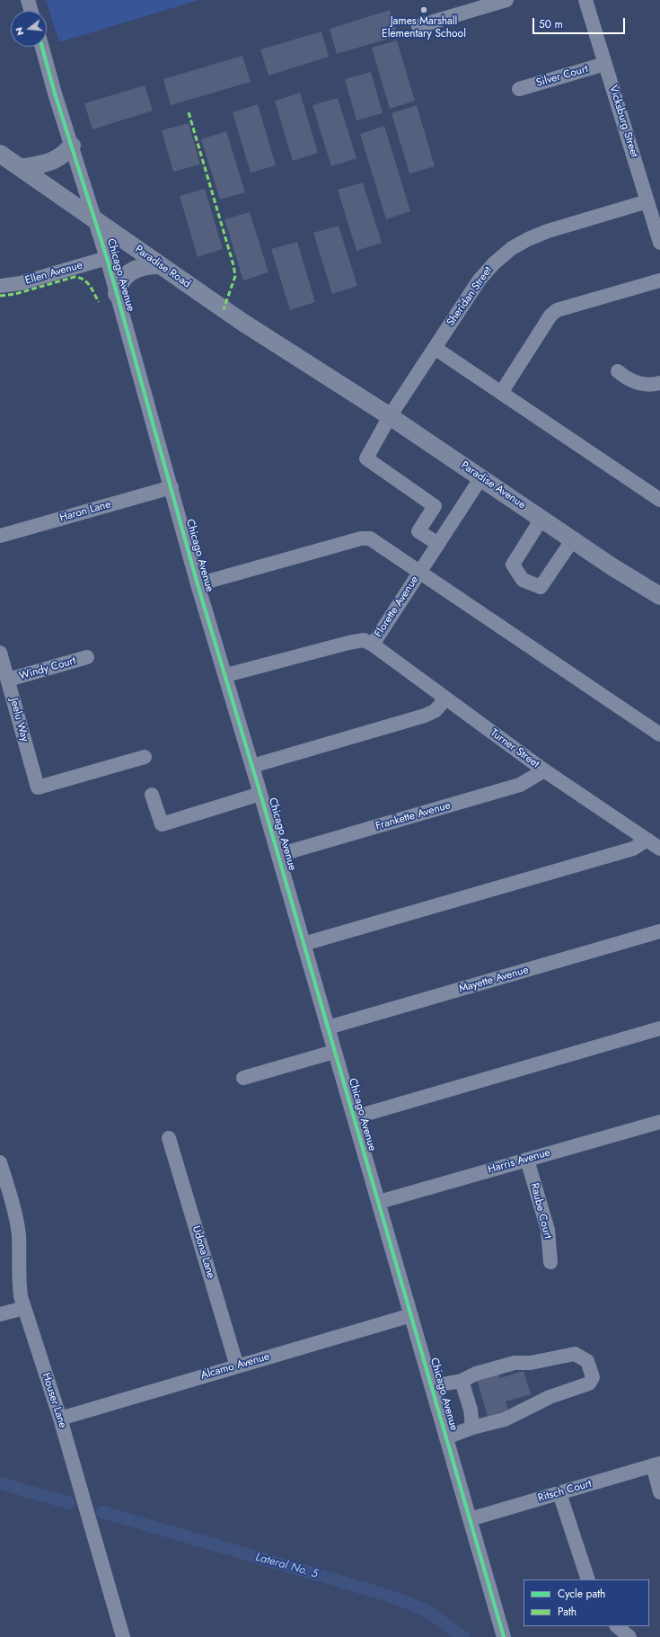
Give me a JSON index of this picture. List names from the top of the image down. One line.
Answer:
{"streets":{"main road":["Paradise Road","Paradise Avenue"],"street":["Silver Court","Vicksburg Street","Ellen Avenue","Chicago Avenue","Sheridan Street","Haron Lane","Florette Avenue","Windy Court","Jeelu Way","Turner Street","Frankette Avenue","Mayette Avenue","Harris Avenue","Raube Court","Udona Lane","Alcamo Avenue","Houser Lane","Ritsch Court"]},"crossings":[["Silver Court","Vicksburg Street"],["Vicksburg Street","Sheridan Street"],["Paradise Road","Chicago Avenue"],["Paradise Road","Paradise Avenue"],["Ellen Avenue","Chicago Avenue"],["Chicago Avenue","Haron Lane"],["Chicago Avenue","Florette Avenue"],["Chicago Avenue","Frankette Avenue"],["Chicago Avenue","Mayette Avenue"],["Chicago Avenue","Harris Avenue"],["Chicago Avenue","Alcamo Avenue"],["Chicago Avenue","Ritsch Court"],["Sheridan Street","Paradise Avenue"],["Sheridan Street","Florette Avenue"],["Paradise Avenue","Florette Avenue"],["Florette Avenue","Turner Street"],["Windy Court","Jeelu Way"],["Turner Street","Frankette Avenue"],["Harris Avenue","Raube Court"],["Udona Lane","Alcamo Avenue"],["Alcamo Avenue","Houser Lane"]],"water":["Lateral No. 5"],"places":["James Marshall Elementary School"],"legend":["Cycle path","Path"],"scale_bar":"50 m","north":"left"}
